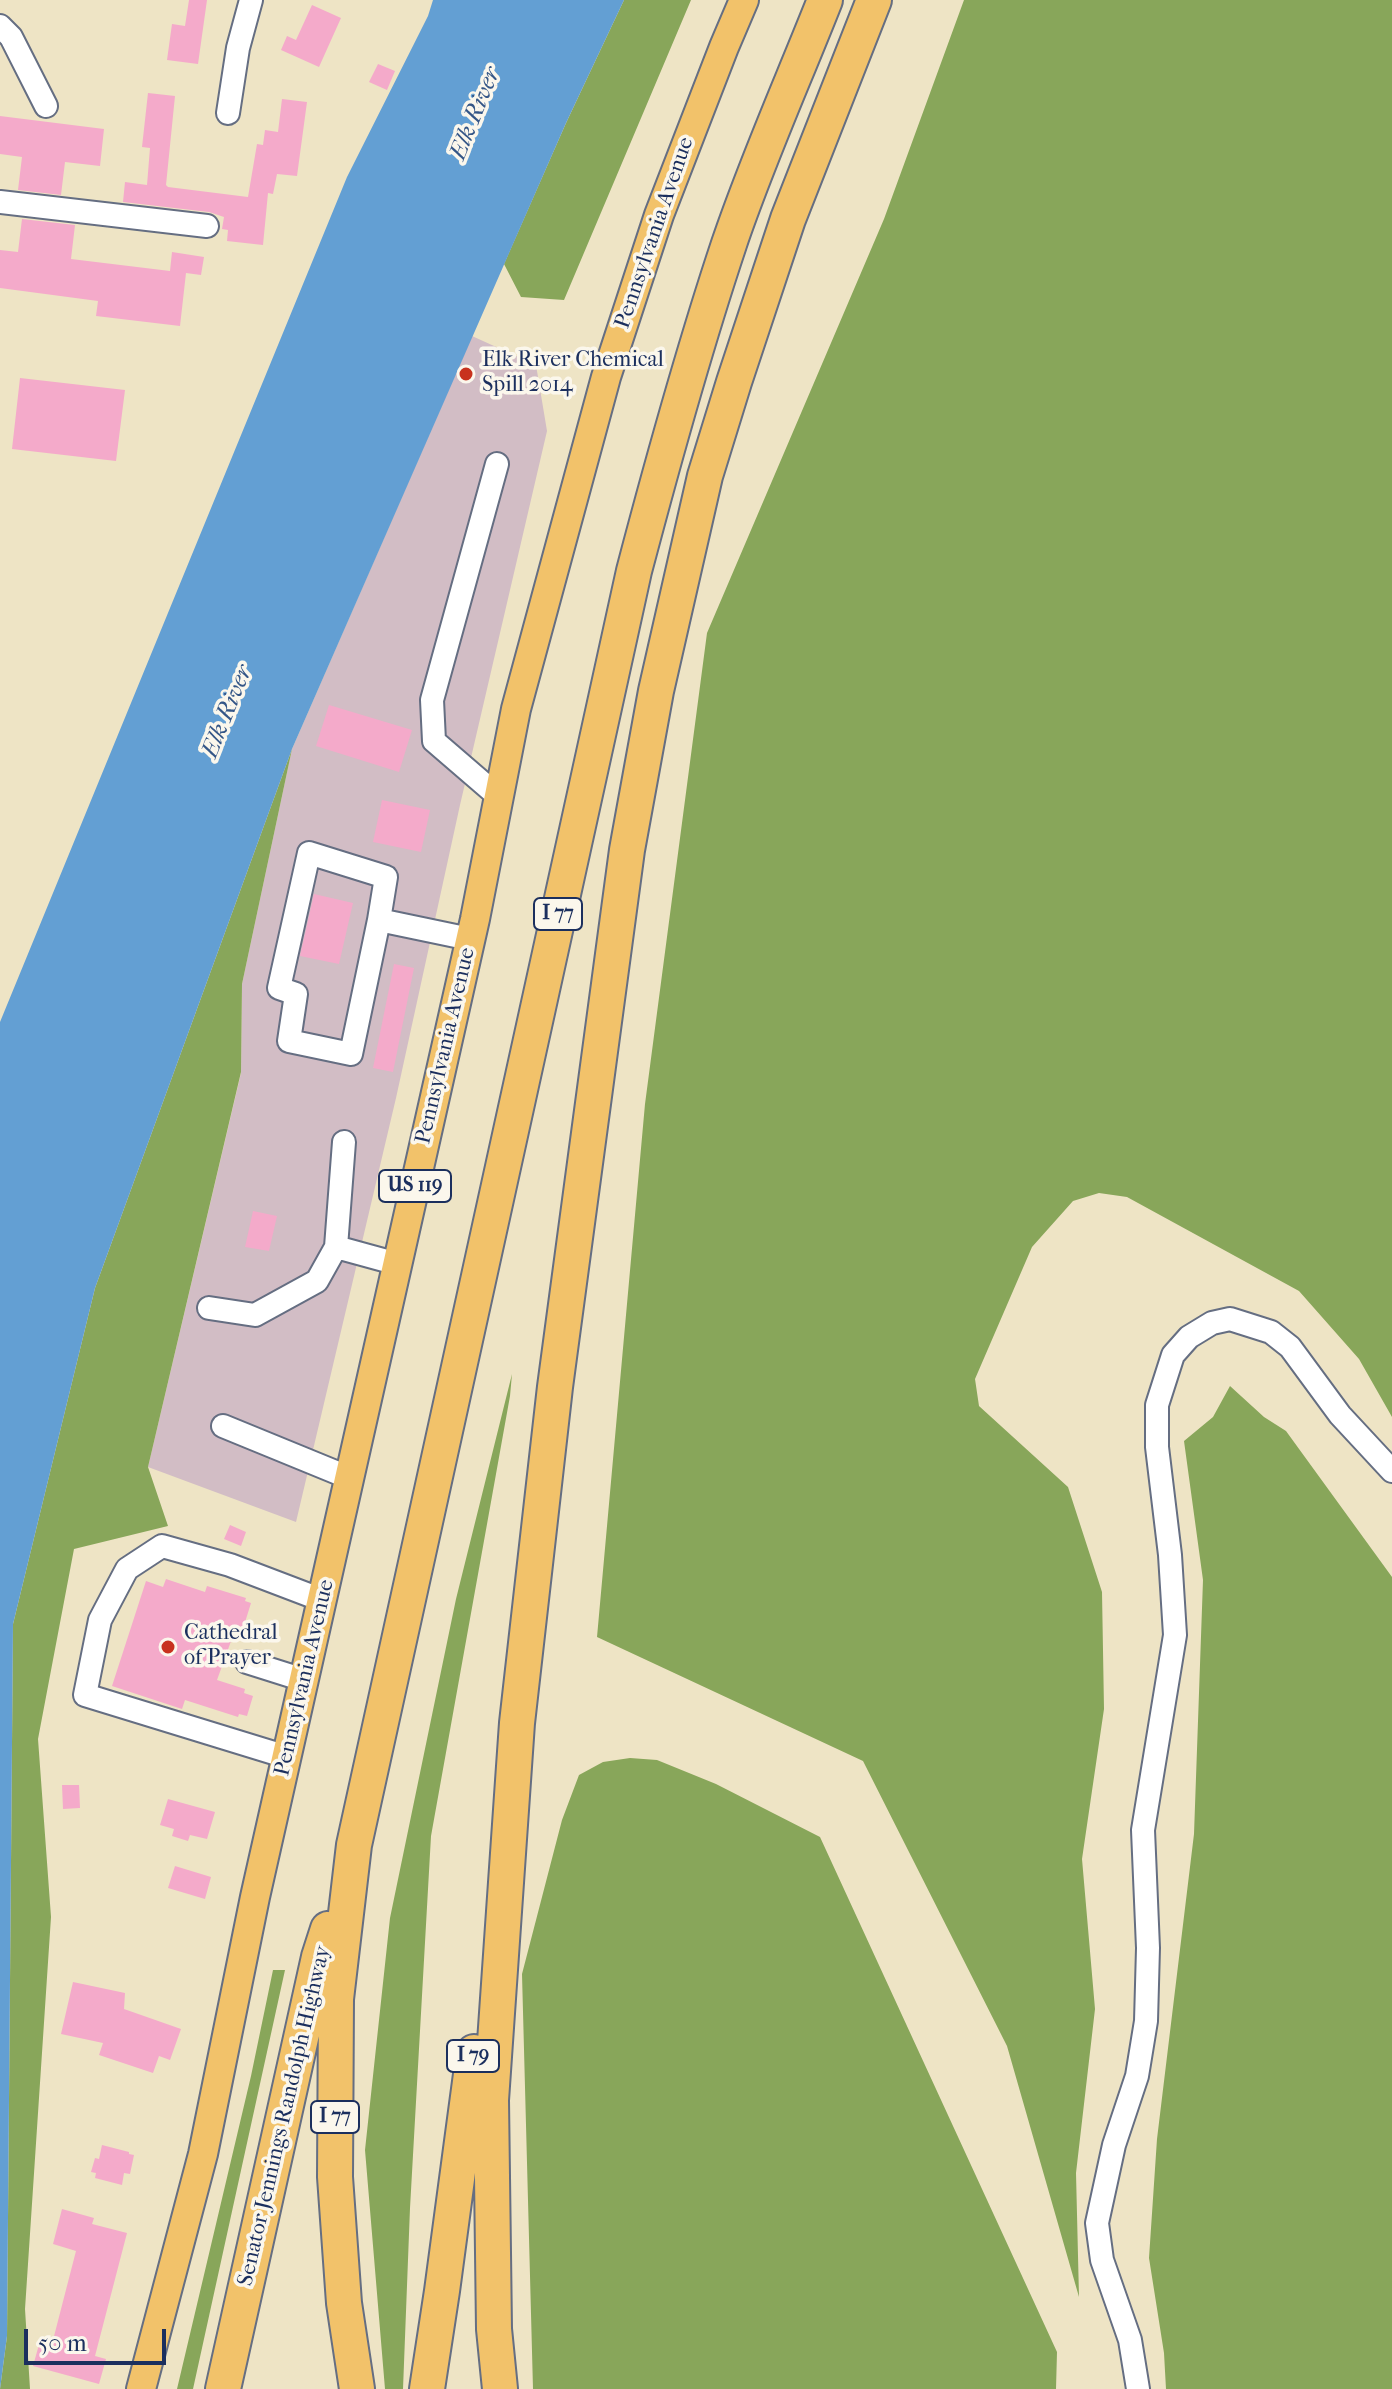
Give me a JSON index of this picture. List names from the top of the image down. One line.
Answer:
{"streets":{"highway":["I 77","I 79","Senator Jennings Randolph Highway"],"main road":["Pennsylvania Avenue","US 119"]},"crossings":[["I 77","Senator Jennings Randolph Highway"]],"water":["Elk River"],"places":["Elk River Chemical Spill 2014","Cathedral of Prayer"],"scale_bar":"50 m"}
